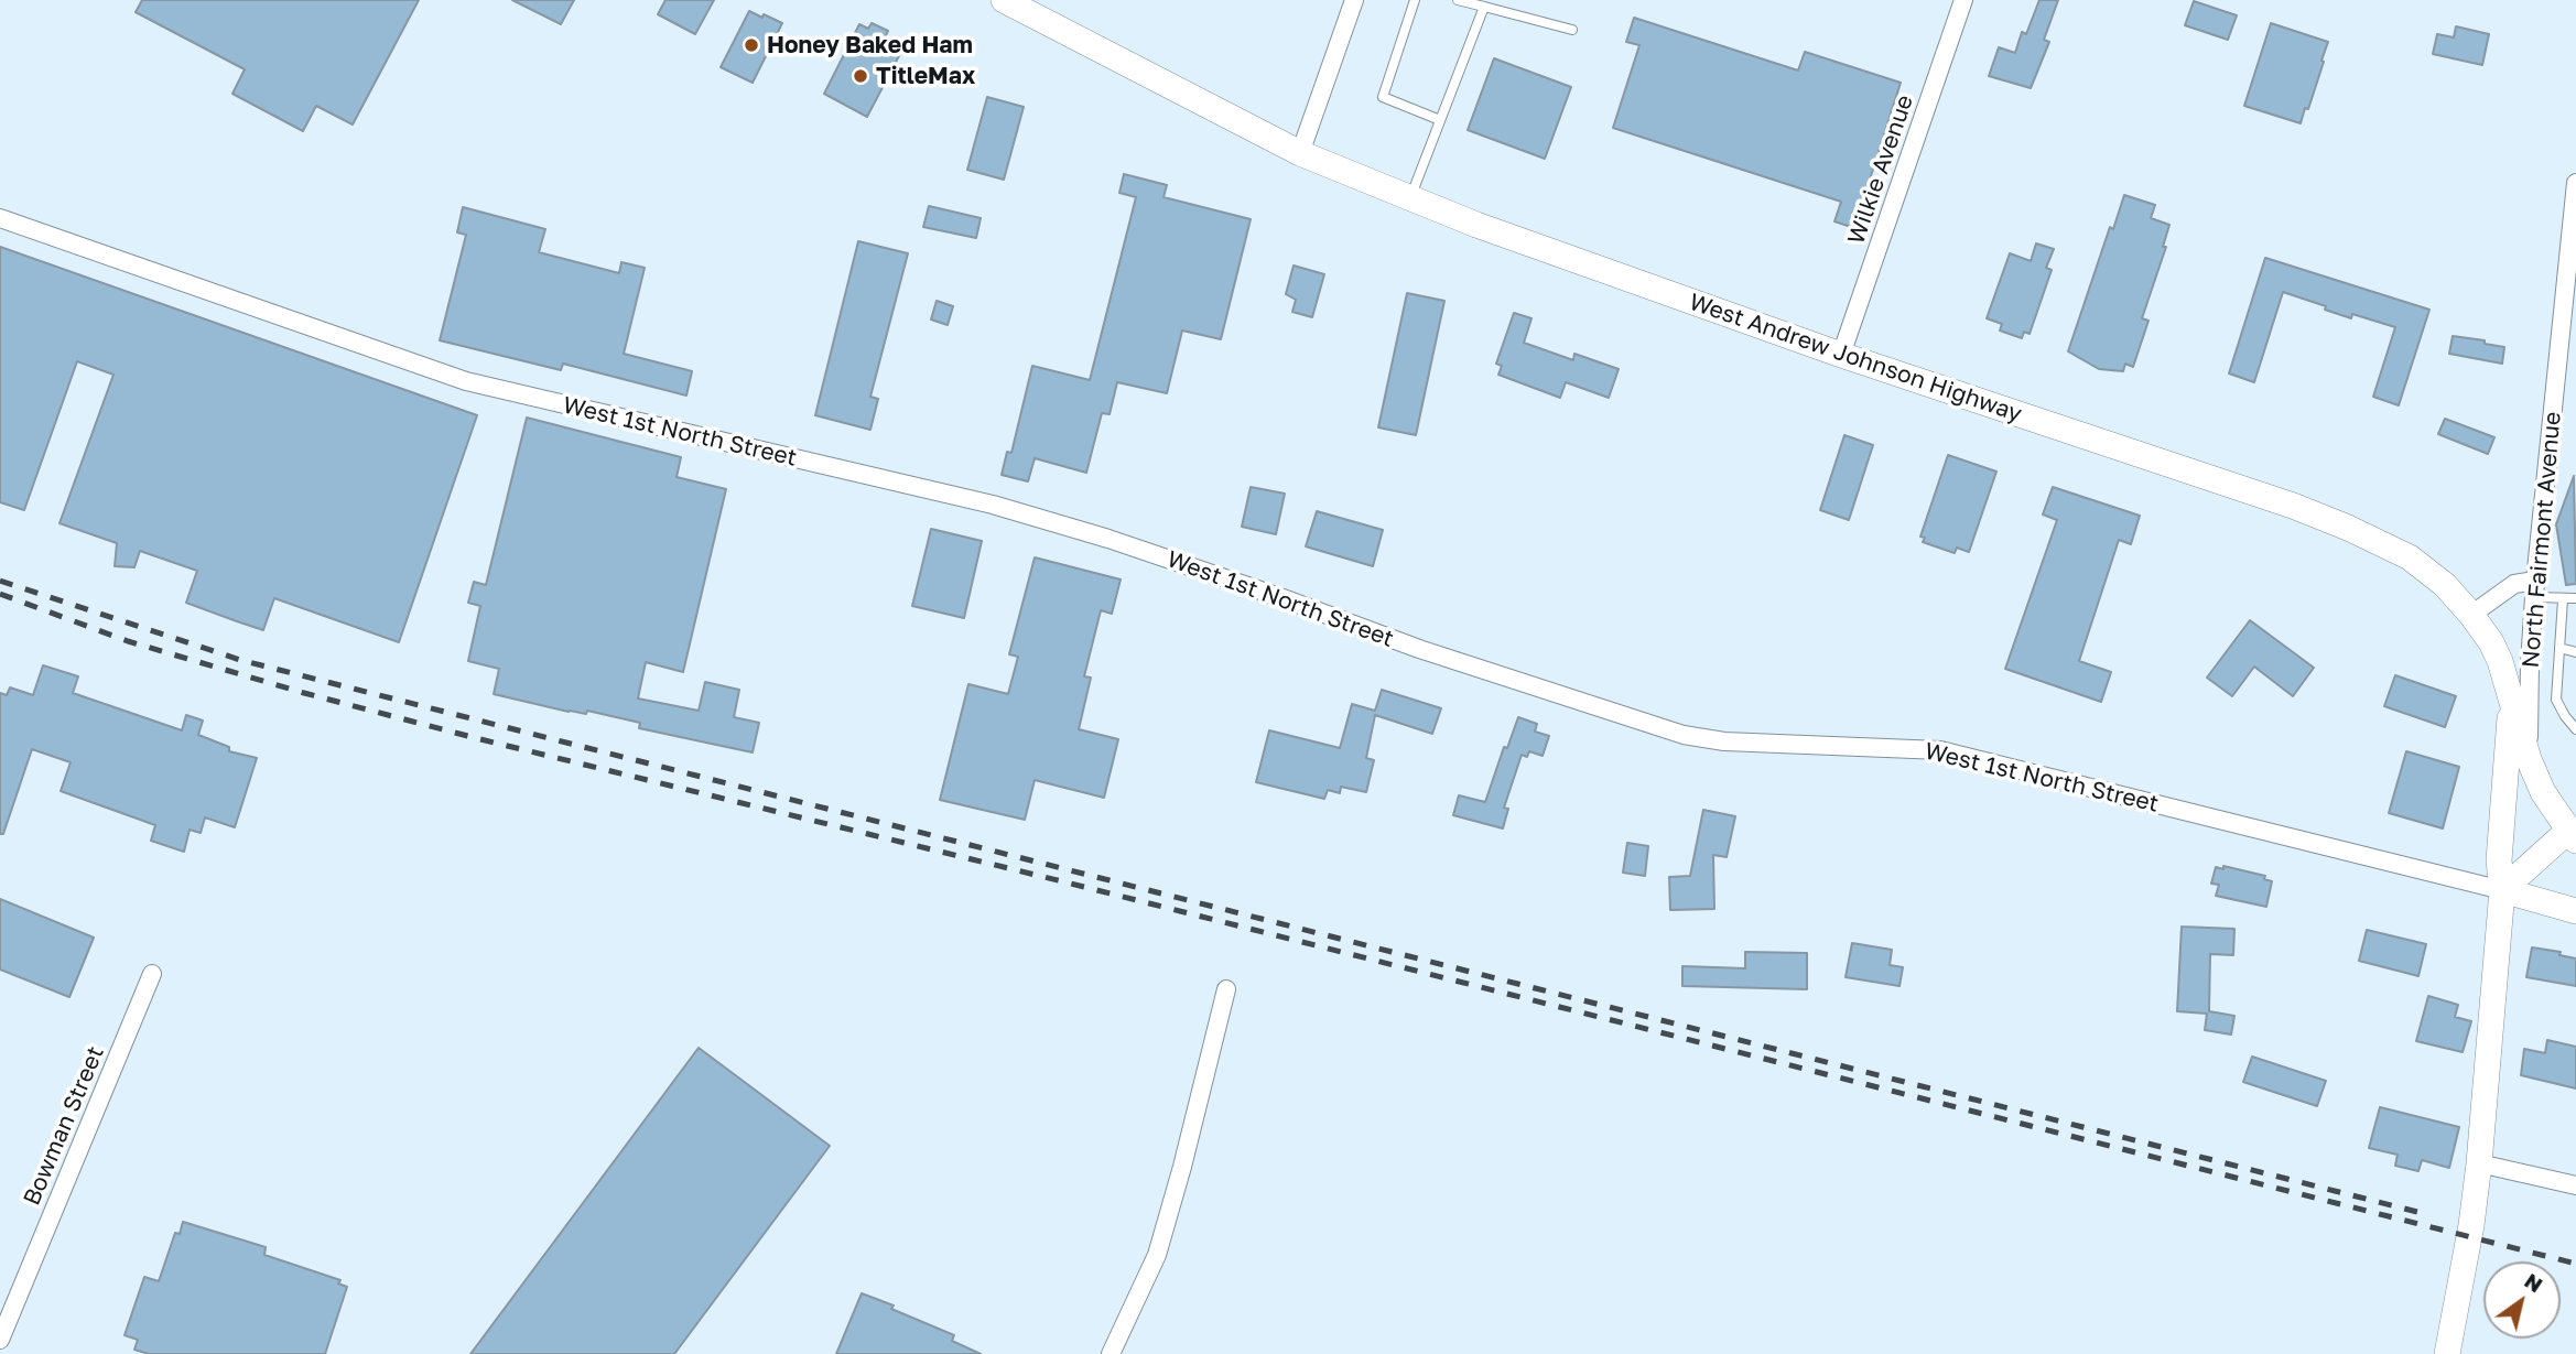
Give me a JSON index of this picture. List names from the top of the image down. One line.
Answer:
{"streets":{"main road":["West Andrew Johnson Highway","West 1st North Street"],"street":["Wilkie Avenue","North Fairmont Avenue","Bowman Street"]},"crossings":[["Wilkie Avenue","West Andrew Johnson Highway"],["West Andrew Johnson Highway","North Fairmont Avenue"]],"places":["Honey Baked Ham","TitleMax"],"north":"top right"}
